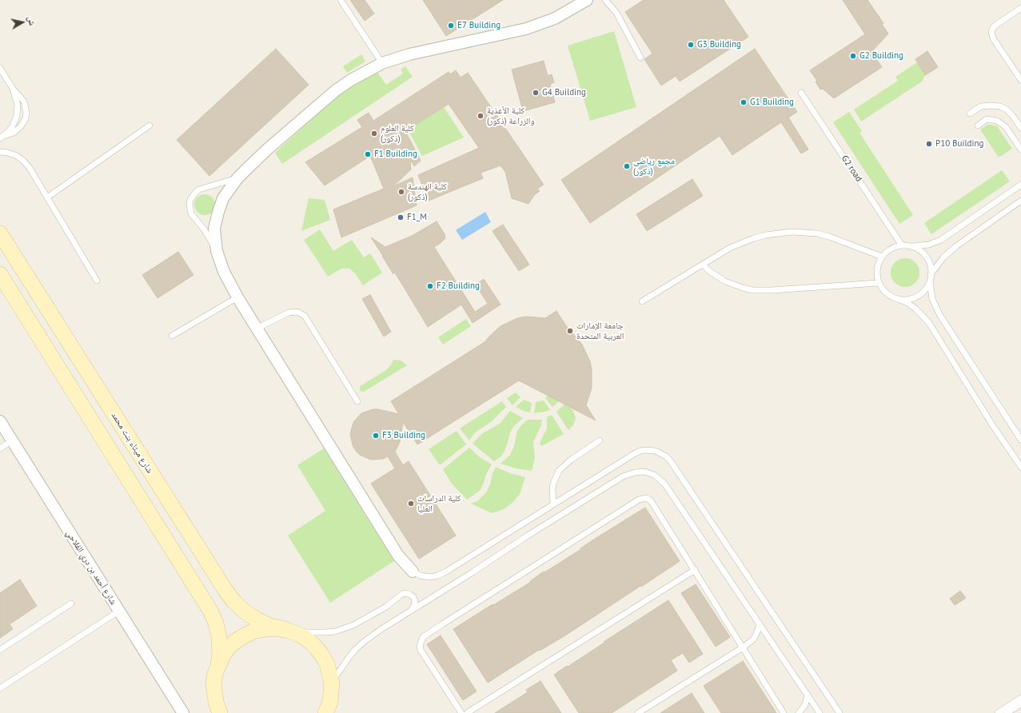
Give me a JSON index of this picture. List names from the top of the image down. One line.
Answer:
{"streets":{"main road":["شارع ميثاء بنت محمد"],"street":["شارع أحمد بن دري الفلاحي"],"lane":["G2 road"]},"places":["E7 Building","G3 Building","G2 Building","G4 Building","G1 Building","كلية الأغذية والزراعة (ذكور)","كلية العلوم (ذكور)","P10 Building","F1 Building","مجمع رياضي (ذكور)","كلية الهندسة (ذكور)","F1_M","F2 Building","جامعة الإمارات العربية المتحدة","F3 Building","كلية الدراسات العليا"],"north":"right"}
